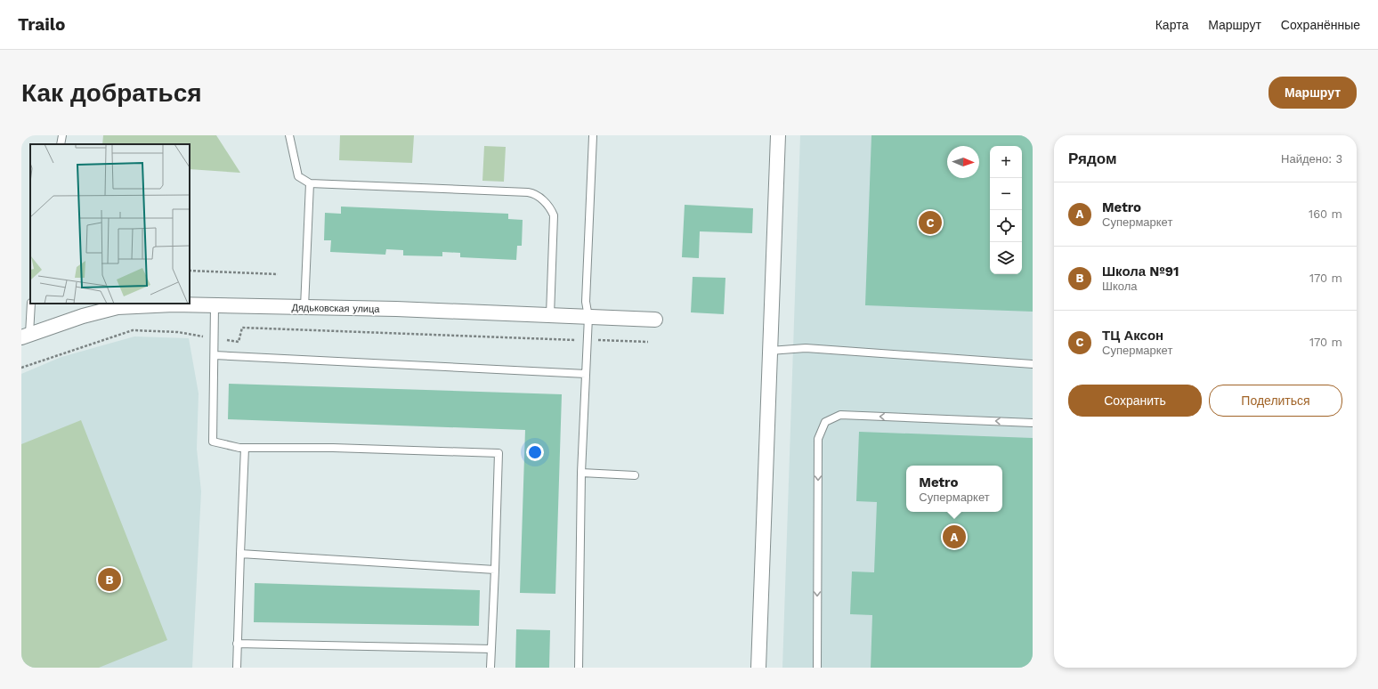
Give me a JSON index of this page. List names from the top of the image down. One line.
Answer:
{"streets":{"street":["Дядьковская улица"]},"north":"right","page":{"header":"Trailo","nav":["Карта","Маршрут","Сохранённые"],"buttons":["Маршрут",["Сохранить","Поделиться"]],"title":"Как добраться","heading":["Рядом","Найдено: 3"],"map_buttons":["+","−"],"list":[{"mark":"A","name":"Metro","note":"Супермаркет","value":"160 m"},{"mark":"B","name":"Школа №91","note":"Школа","value":"170 m"},{"mark":"C","name":"ТЦ Аксон","note":"Супермаркет","value":"170 m"}],"pins":["C","A","B"],"popup":["Metro","Супермаркет"]}}
